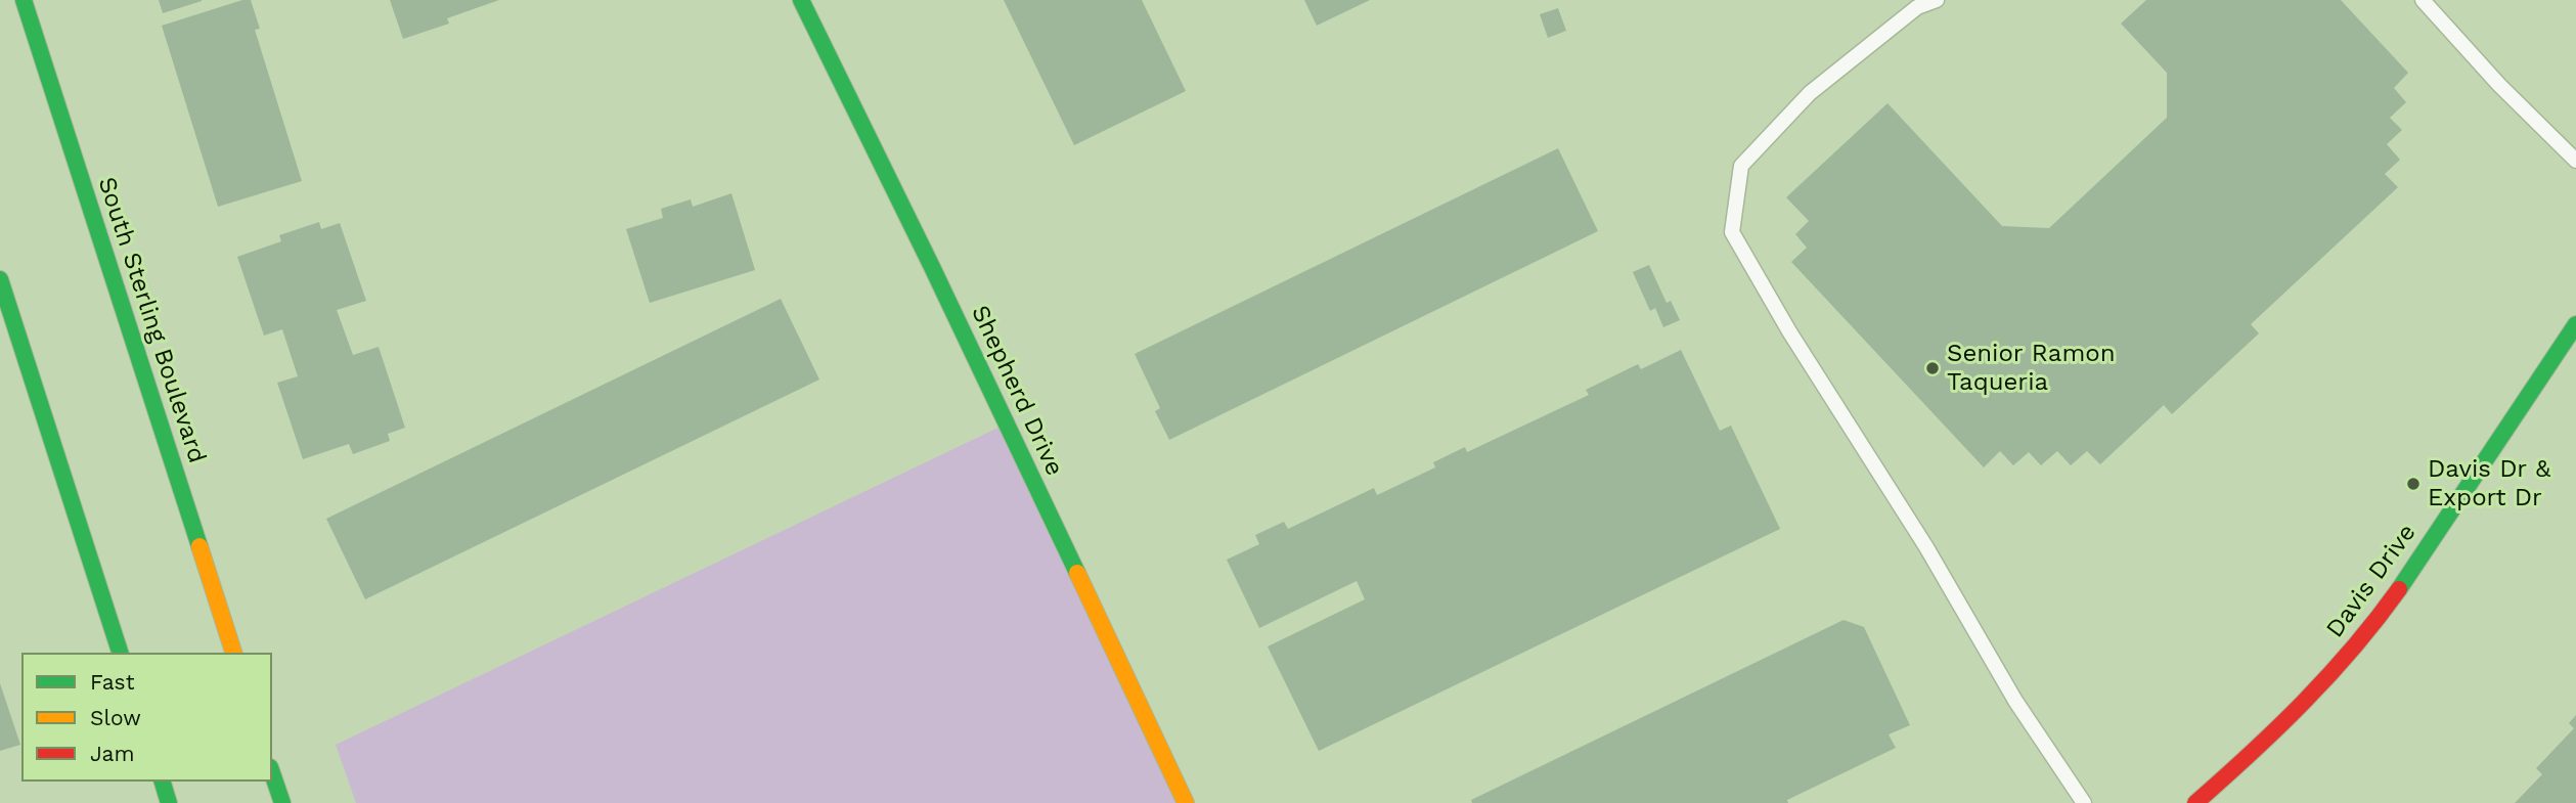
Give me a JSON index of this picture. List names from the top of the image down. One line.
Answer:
{"streets":{"main road":["South Sterling Boulevard","Shepherd Drive","Davis Drive"]},"places":["Senior Ramon Taqueria","Davis Dr & Export Dr"],"legend":["Fast","Slow","Jam"]}
